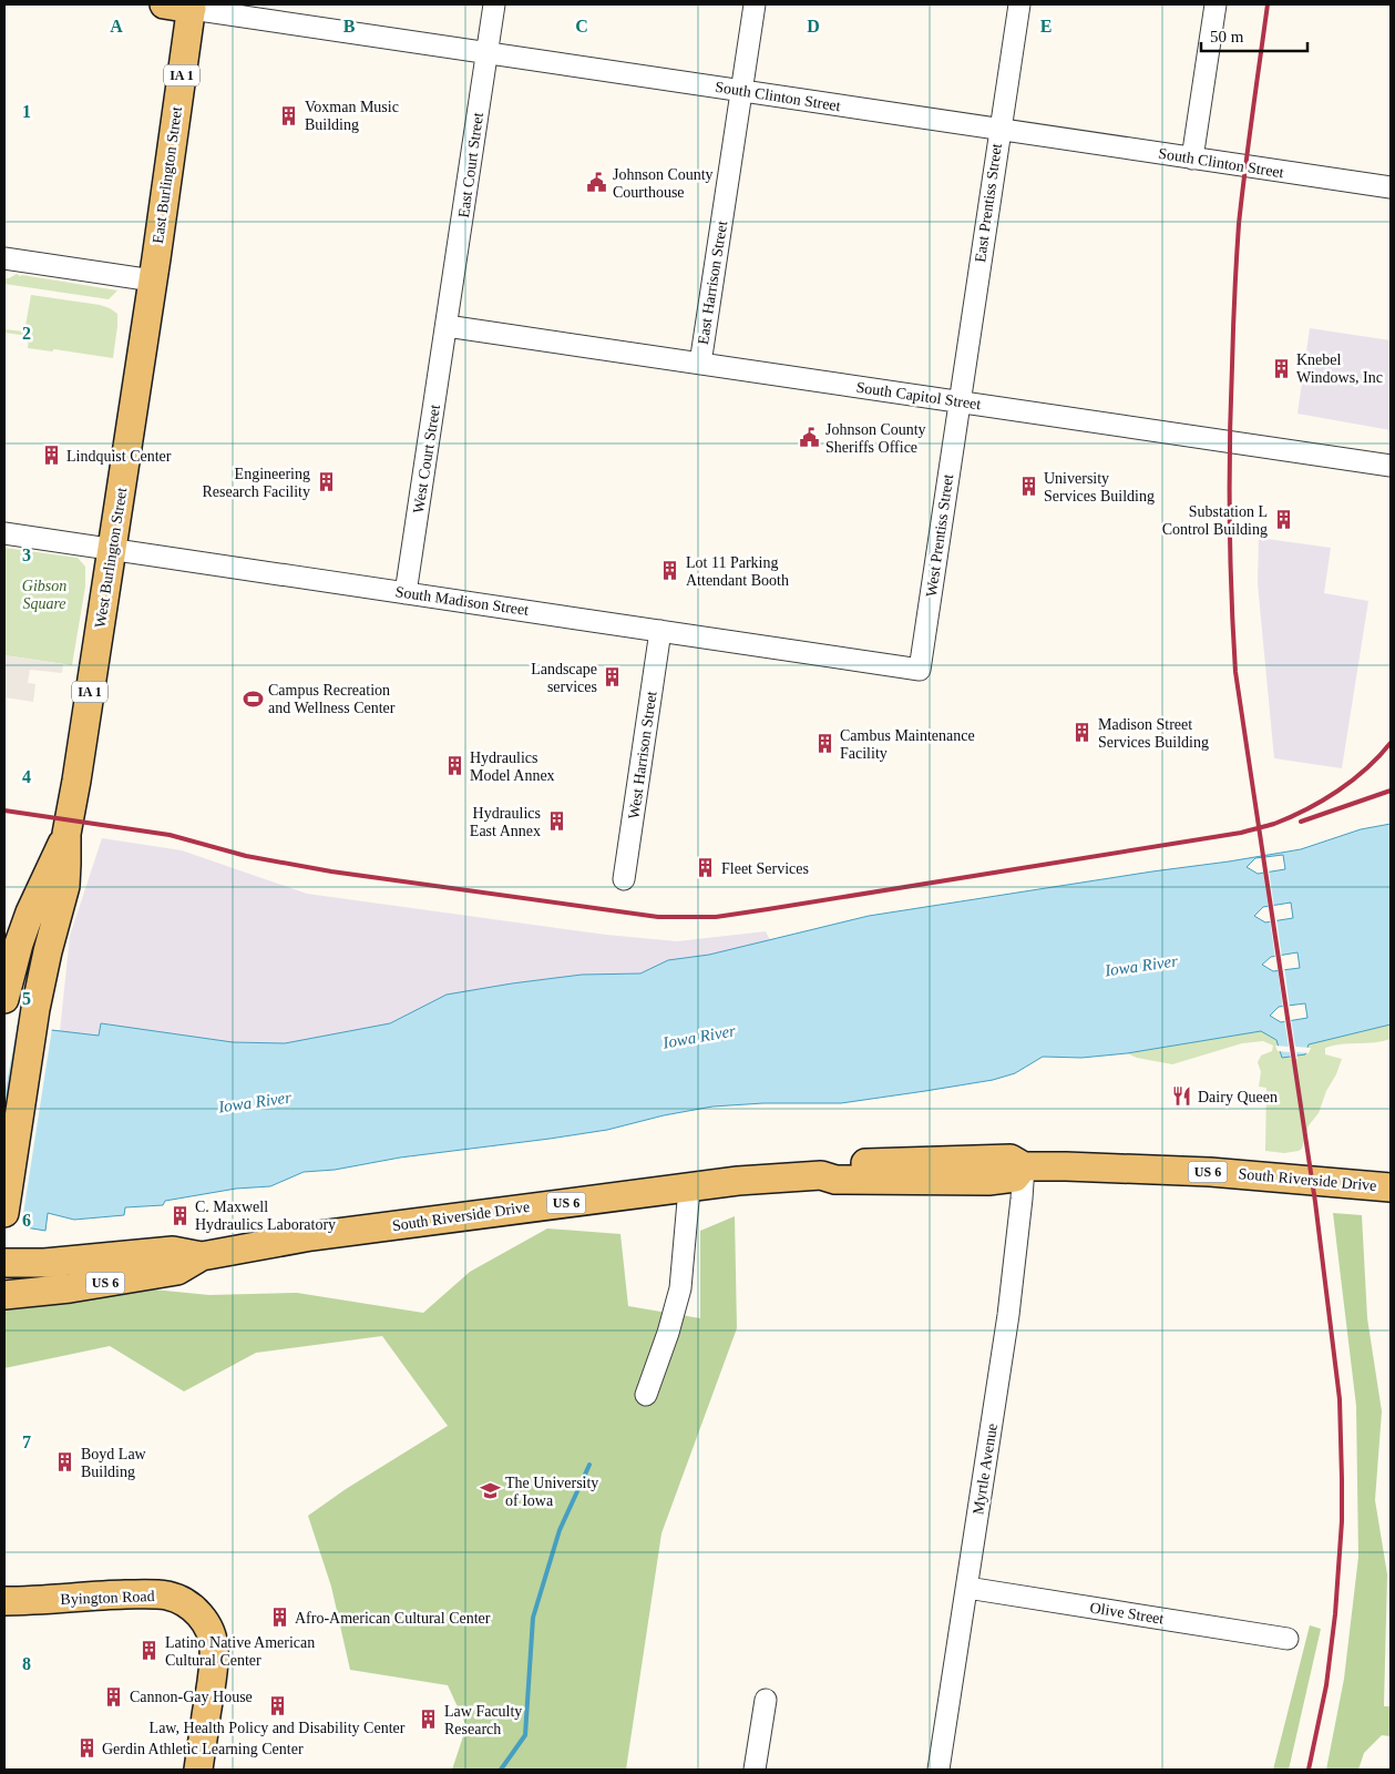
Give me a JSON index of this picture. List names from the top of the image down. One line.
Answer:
{"streets":{"main road":["IA 1","South Clinton Street","East Burlington Street","West Burlington Street","US 6","South Riverside Drive","Byington Road"],"street":["East Court Street","East Prentiss Street","East Harrison Street","South Capitol Street","West Court Street","West Prentiss Street","South Madison Street","West Harrison Street","Myrtle Avenue","Olive Street"]},"crossings":[["South Clinton Street","East Court Street"],["South Clinton Street","East Burlington Street"],["South Clinton Street","East Prentiss Street"],["South Clinton Street","East Harrison Street"],["East Court Street","South Capitol Street"],["East Court Street","West Court Street"],["East Burlington Street","West Burlington Street"],["East Prentiss Street","South Capitol Street"],["East Prentiss Street","West Prentiss Street"],["East Harrison Street","South Capitol Street"],["South Capitol Street","West Court Street"],["South Capitol Street","West Prentiss Street"],["West Court Street","South Madison Street"],["West Prentiss Street","South Madison Street"],["West Burlington Street","South Madison Street"],["South Madison Street","West Harrison Street"],["South Riverside Drive","Myrtle Avenue"],["Myrtle Avenue","Olive Street"]],"water":["Iowa River"],"parks":["Gibson Square"],"places":{"building":["Voxman Music Building","Knebel Windows, Inc","Lindquist Center","Engineering Research Facility","University Services Building","Substation L Control Building","Lot 11 Parking Attendant Booth","Landscape services","Madison Street Services Building","Cambus Maintenance Facility","Hydraulics Model Annex","Hydraulics East Annex","Fleet Services","C. Maxwell Hydraulics Laboratory","Boyd Law Building","Afro-American Cultural Center","Latino Native American Cultural Center","Cannon-Gay House","Law, Health Policy and Disability Center","Law Faculty Research","Gerdin Athletic Learning Center"],"public building":["Johnson County Courthouse","Johnson County Sheriffs Office"],"sports":["Campus Recreation and Wellness Center"],"restaurant":["Dairy Queen"],"school or university":["The University of Iowa"]},"scale_bar":"50 m","grid":{"columns":["A","B","C","D","E"],"rows":["1","2","3","4","5","6","7","8"]}}
